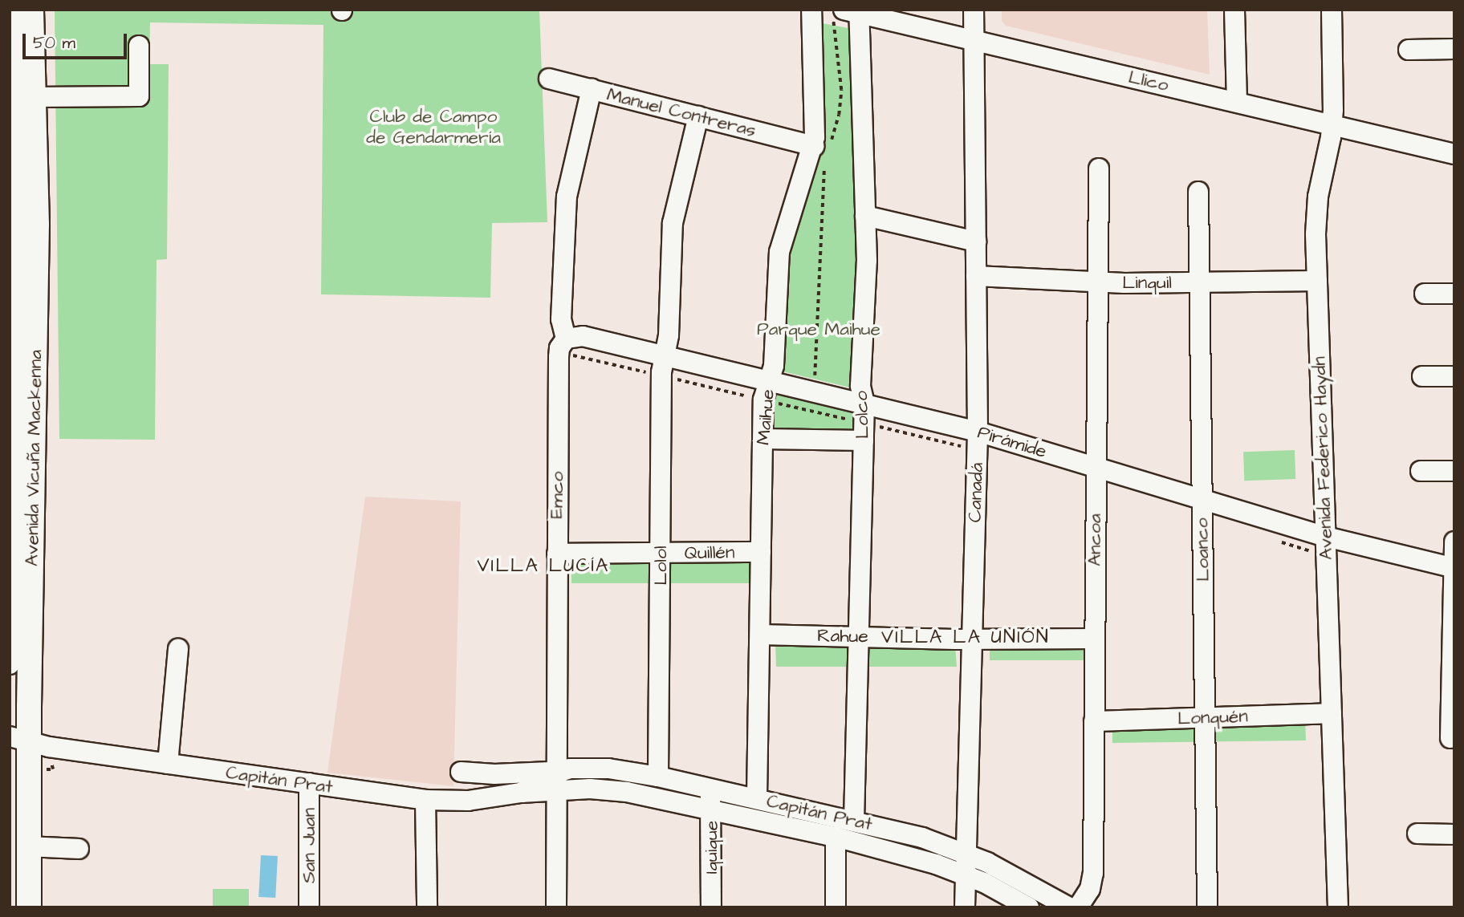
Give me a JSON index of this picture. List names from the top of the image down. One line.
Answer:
{"streets":{"main road":["Avenida Vicuña Mackenna"],"street":["Llico","Manuel Contreras","Linquil","Lolco","Maihue","Pirámide","Avenida Federico Haydn","Canadá","Emco","Ancoa","Loanco","Quillén","Lolol","Rahue","Lonquén","Capitán Prat","San Juan","Iquique"]},"crossings":[["Llico","Lolco"],["Llico","Avenida Federico Haydn"],["Llico","Canadá"],["Manuel Contreras","Maihue"],["Manuel Contreras","Emco"],["Manuel Contreras","Lolol"],["Linquil","Avenida Federico Haydn"],["Linquil","Canadá"],["Linquil","Ancoa"],["Linquil","Loanco"],["Lolco","Pirámide"],["Lolco","Rahue"],["Lolco","Capitán Prat"],["Maihue","Pirámide"],["Maihue","Quillén"],["Maihue","Rahue"],["Maihue","Capitán Prat"],["Pirámide","Avenida Federico Haydn"],["Pirámide","Canadá"],["Pirámide","Emco"],["Pirámide","Ancoa"],["Pirámide","Loanco"],["Pirámide","Lolol"],["Avenida Vicuña Mackenna","Capitán Prat"],["Avenida Federico Haydn","Lonquén"],["Canadá","Rahue"],["Canadá","Capitán Prat"],["Emco","Quillén"],["Emco","Capitán Prat"],["Ancoa","Rahue"],["Ancoa","Lonquén"],["Loanco","Lonquén"],["Quillén","Lolol"],["Lolol","Capitán Prat"],["Capitán Prat","San Juan"],["Capitán Prat","Iquique"]],"districts":["VILLA LUCÍA","VILLA LA UNIÓN"],"parks":["Club de Campo de Gendarmería","Parque Maihue"],"scale_bar":"50 m"}
